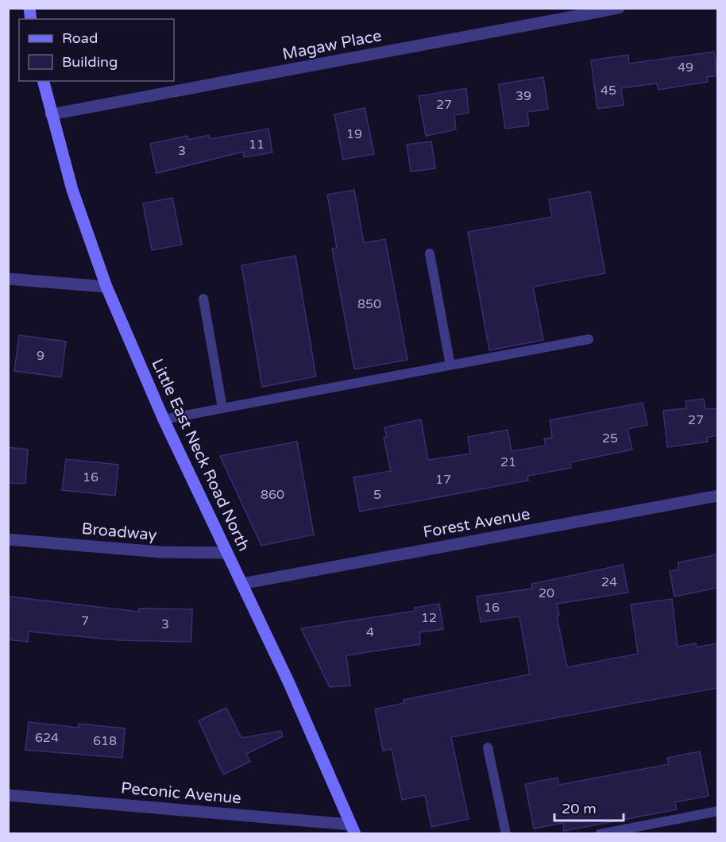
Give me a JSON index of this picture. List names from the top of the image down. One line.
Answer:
{"streets":{"main road":["Little East Neck Road North"],"street":["Magaw Place","Forest Avenue","Broadway","Peconic Avenue"]},"crossings":[["Magaw Place","Little East Neck Road North"],["Little East Neck Road North","Forest Avenue"],["Little East Neck Road North","Broadway"],["Little East Neck Road North","Peconic Avenue"]],"house_numbers":["49","45","39","27","19","11","3","850","9","27","25","21","16","17","860","5","24","20","16","12","7","3","4","624","618"],"legend":["Road","Building"],"scale_bar":"20 m"}
